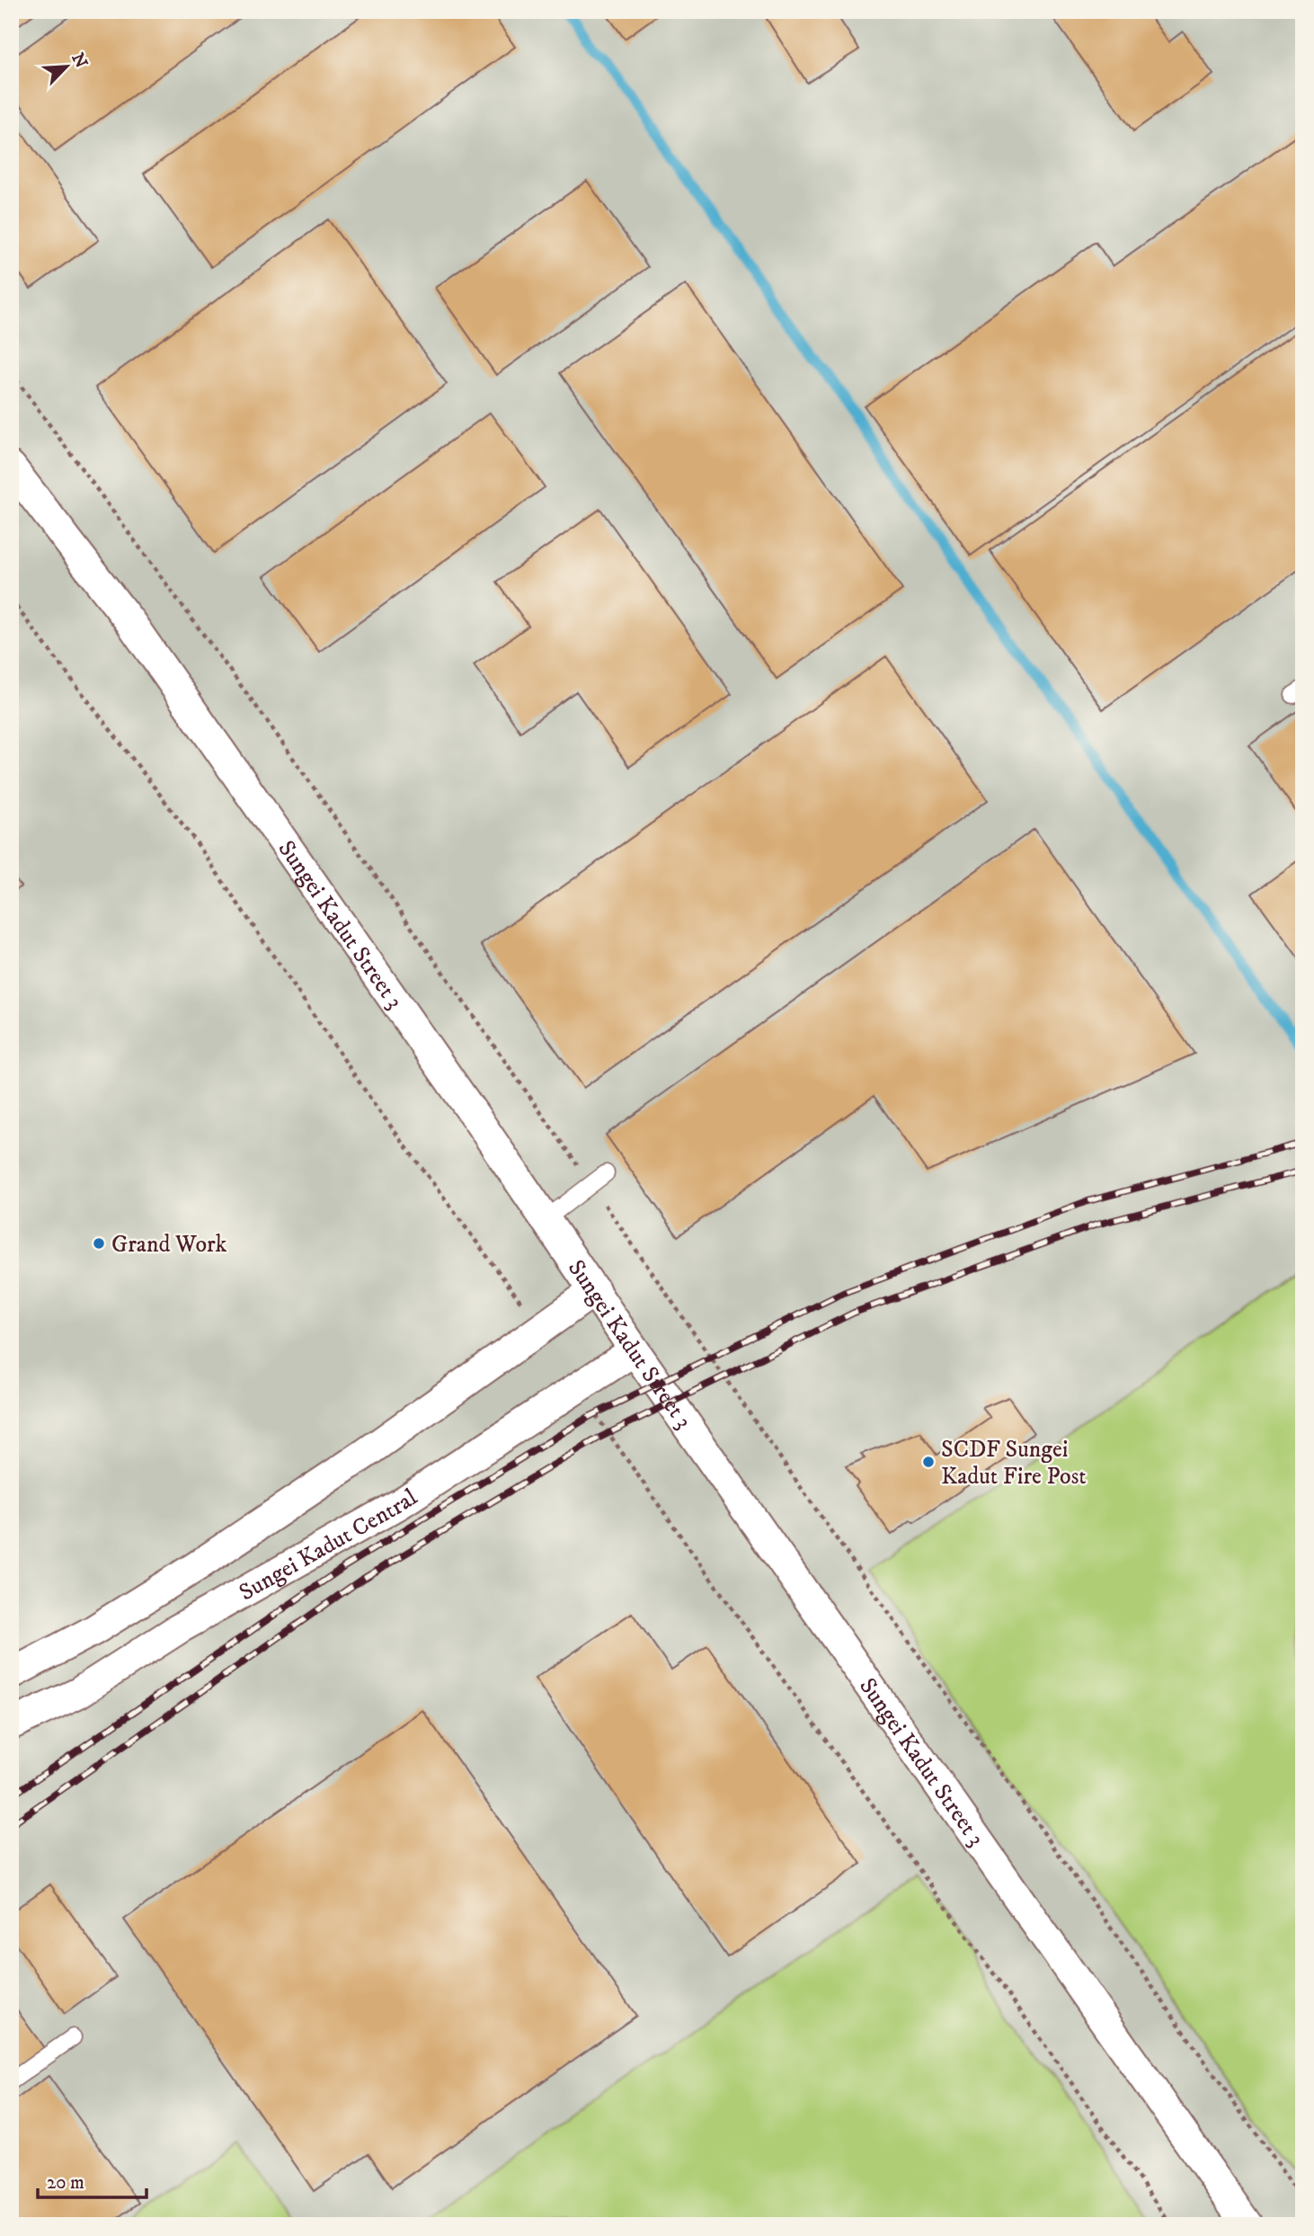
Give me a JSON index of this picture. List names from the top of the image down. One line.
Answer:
{"streets":{"street":["Sungei Kadut Street 3","Sungei Kadut Central"]},"crossings":[["Sungei Kadut Street 3","Sungei Kadut Central"]],"places":["Grand Work","SCDF Sungei Kadut Fire Post"],"scale_bar":"20 m","north":"top right"}
